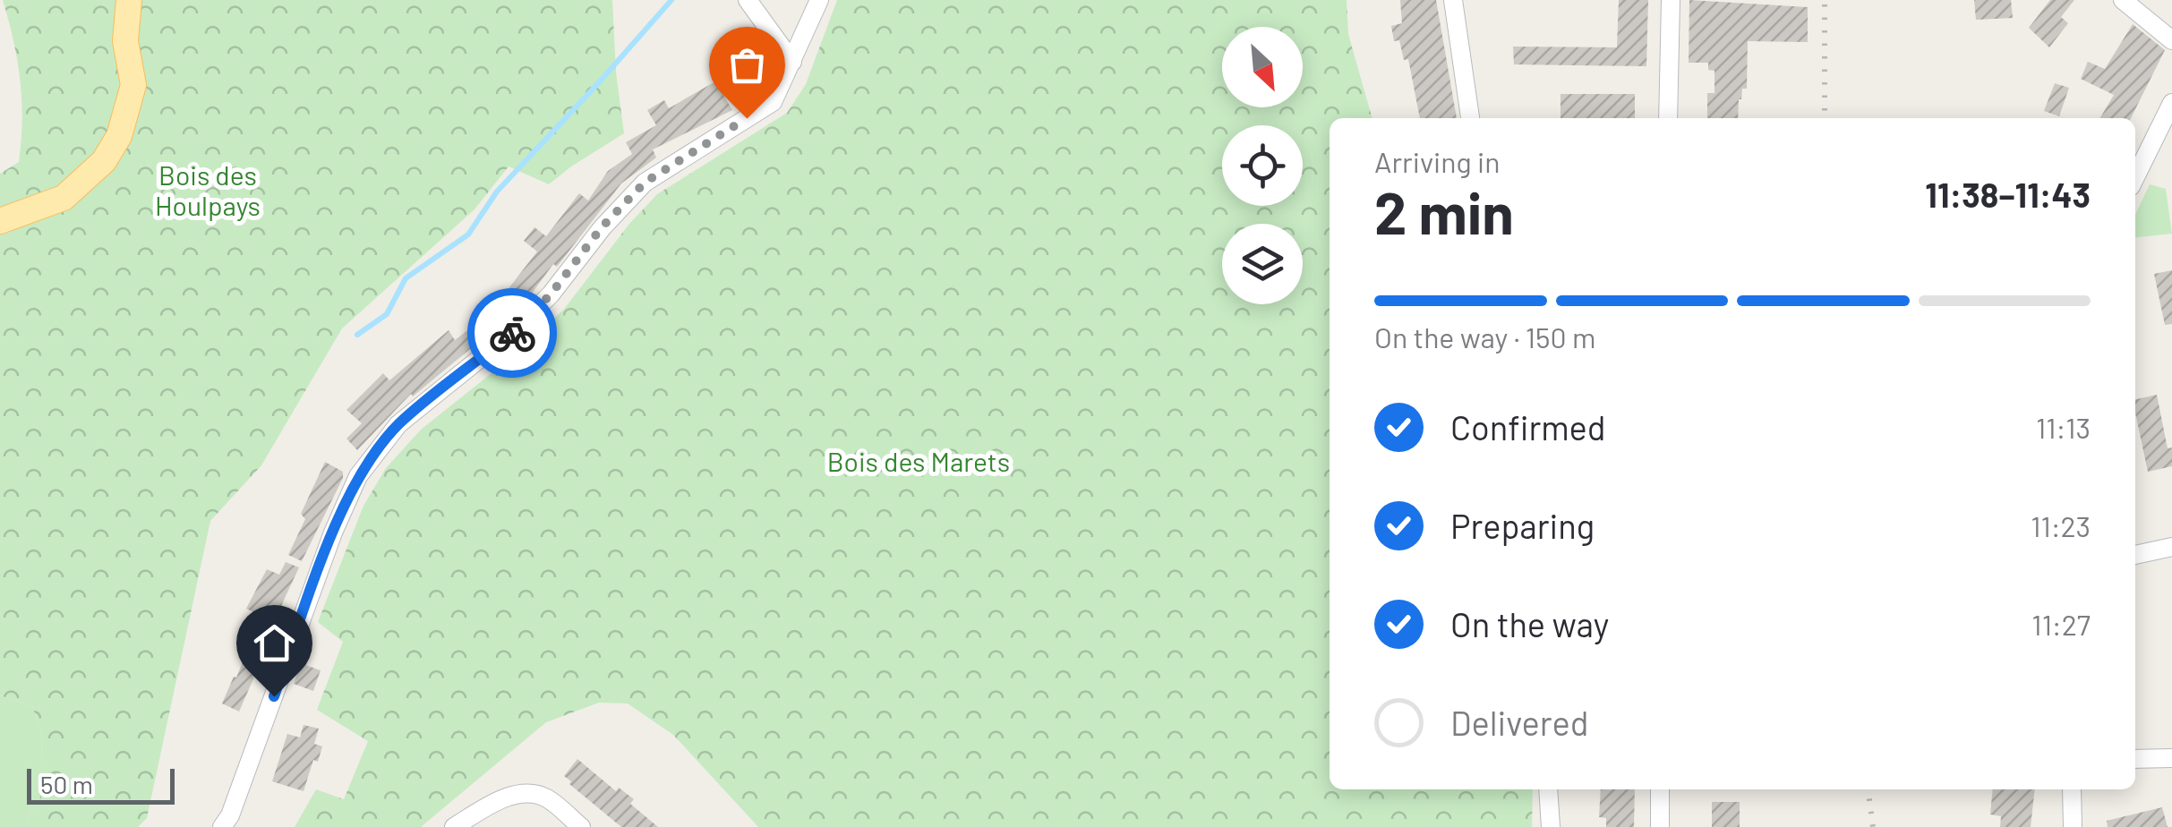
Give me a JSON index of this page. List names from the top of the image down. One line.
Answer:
{"parks":["Bois des Houlpays","Bois des Marets"],"scale_bar":"50 m","north":"bottom right","page":{"heading":["2 min","Arriving in","11:38–11:43"],"bar":"On the way · 150 m","list":[["Confirmed","11:13"],["Preparing","11:23"],["On the way","11:27"],"Delivered"],"scale":"50 m"}}
